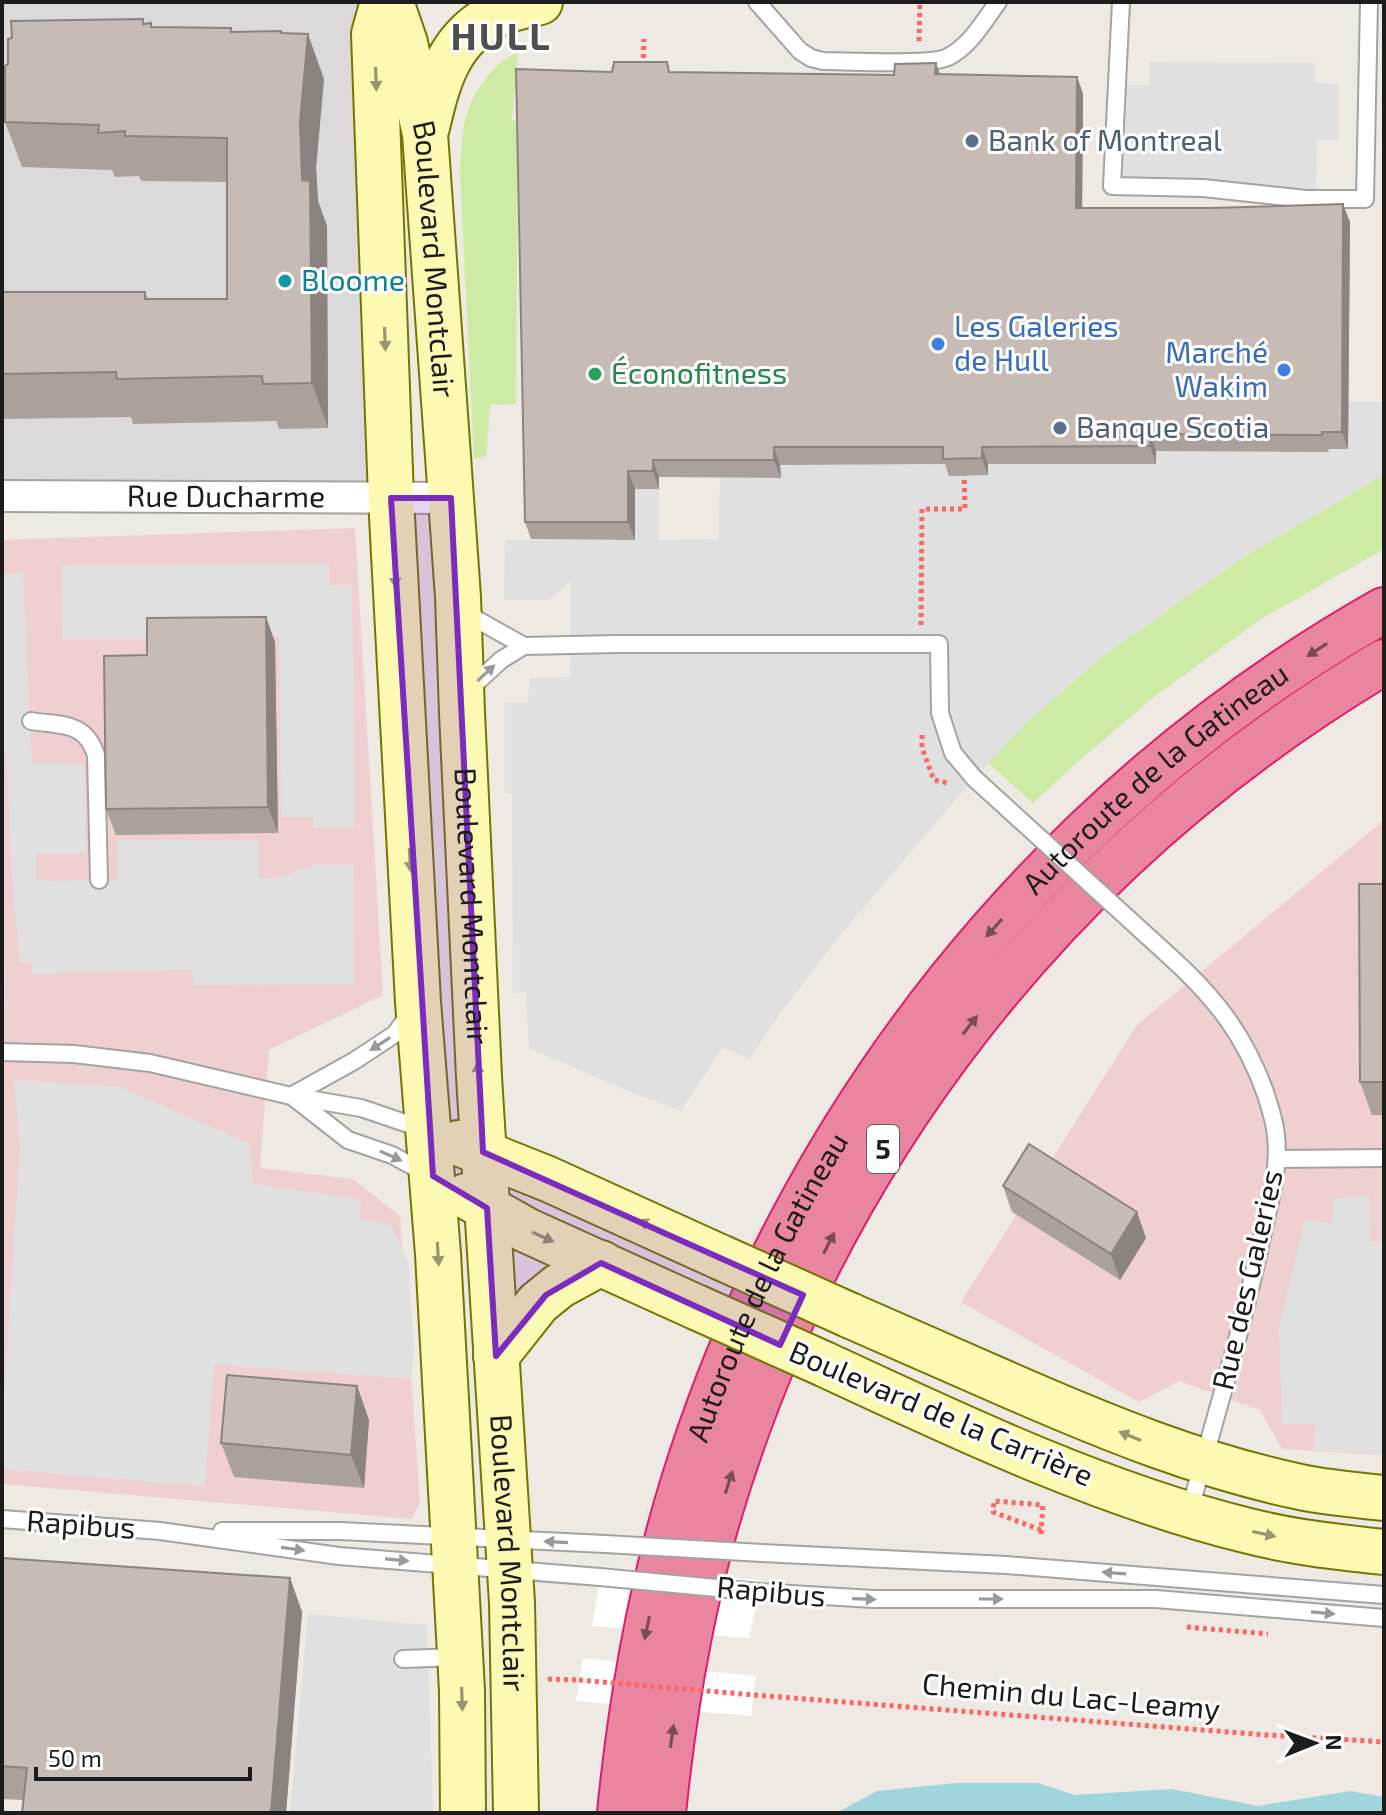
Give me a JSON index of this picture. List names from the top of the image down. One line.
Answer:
{"streets":{"highway":["Autoroute de la Gatineau","5"],"main road":["Boulevard Montclair","Boulevard de la Carrière"],"street":["Rue Ducharme"],"lane":["Rue des Galeries","Rapibus"],"path":["Chemin du Lac-Leamy"]},"crossings":[["Boulevard Montclair","Rue Ducharme"],["Boulevard Montclair","Boulevard de la Carrière"],["Boulevard Montclair","Rapibus"],["Rue des Galeries","Boulevard de la Carrière"]],"districts":["HULL"],"places":["Bank of Montreal","Bloome","Les Galeries de Hull","Marché Wakim","Éconofitness","Banque Scotia"],"scale_bar":"50 m","north":"right"}
